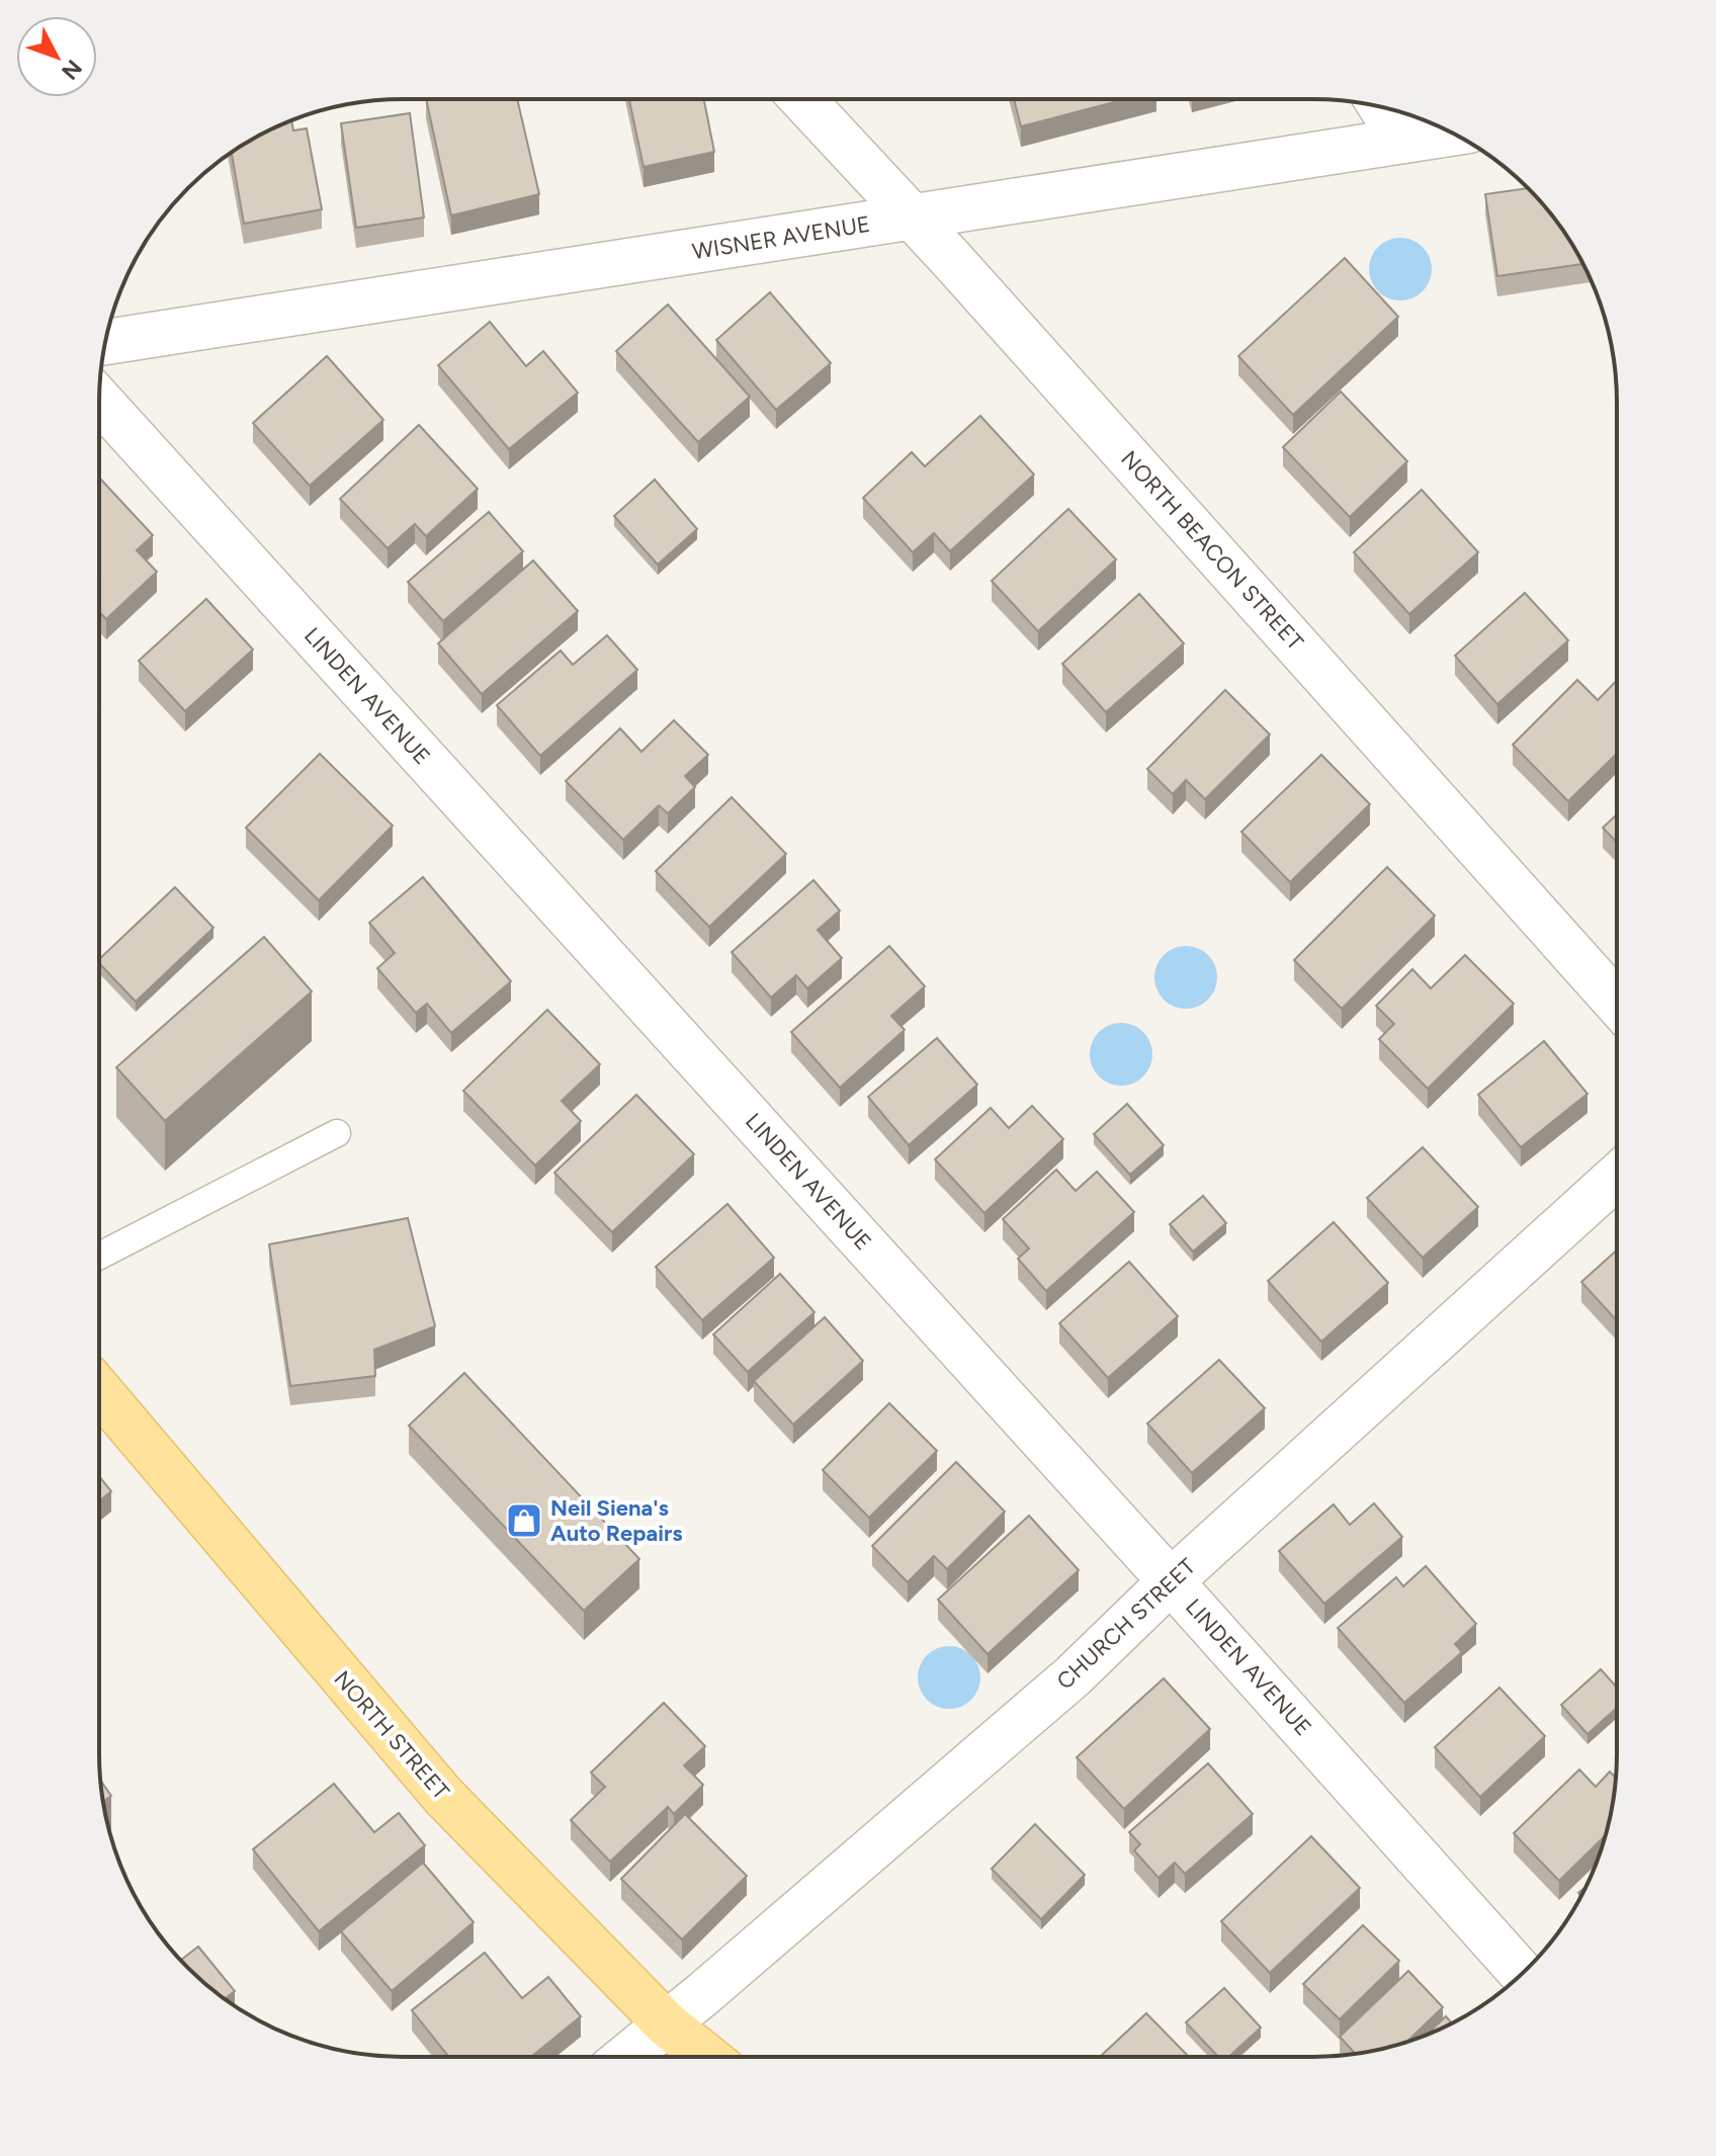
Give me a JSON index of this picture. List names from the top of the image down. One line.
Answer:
{"streets":{"main road":["NORTH STREET"],"street":["WISNER AVENUE","NORTH BEACON STREET","LINDEN AVENUE","CHURCH STREET"]},"crossings":[["WISNER AVENUE","NORTH BEACON STREET"],["LINDEN AVENUE","CHURCH STREET"],["CHURCH STREET","NORTH STREET"]],"places":{"shop":["Neil Siena's Auto Repairs"]},"north":"bottom right"}
